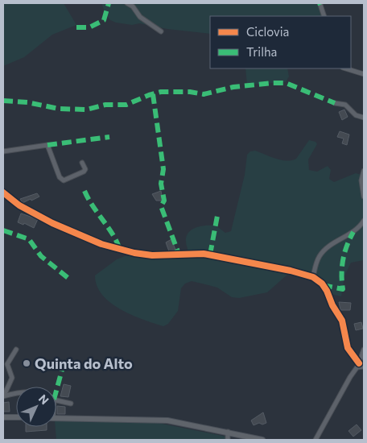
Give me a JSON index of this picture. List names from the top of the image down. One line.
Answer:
{"places":["Quinta do Alto"],"legend":["Ciclovia","Trilha"],"north":"top right"}
